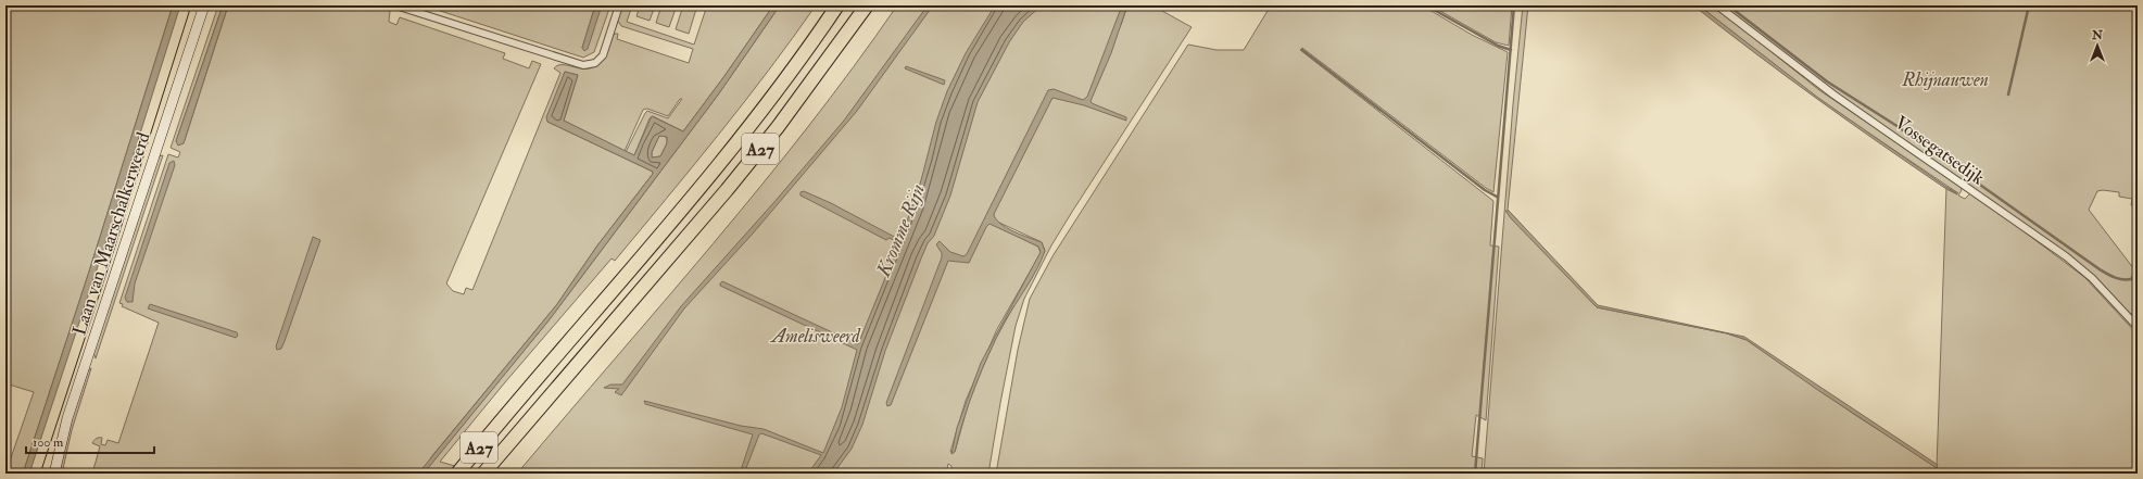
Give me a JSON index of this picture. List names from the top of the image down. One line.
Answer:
{"streets":{"highway":["A27"],"main road":["Laan van Maarschalkerweerd"],"street":["Vossegatsedijk"]},"water":["Kromme Rijn"],"parks":["Rhijnauwen","Amelisweerd"],"scale_bar":"100 m","north":"top"}
